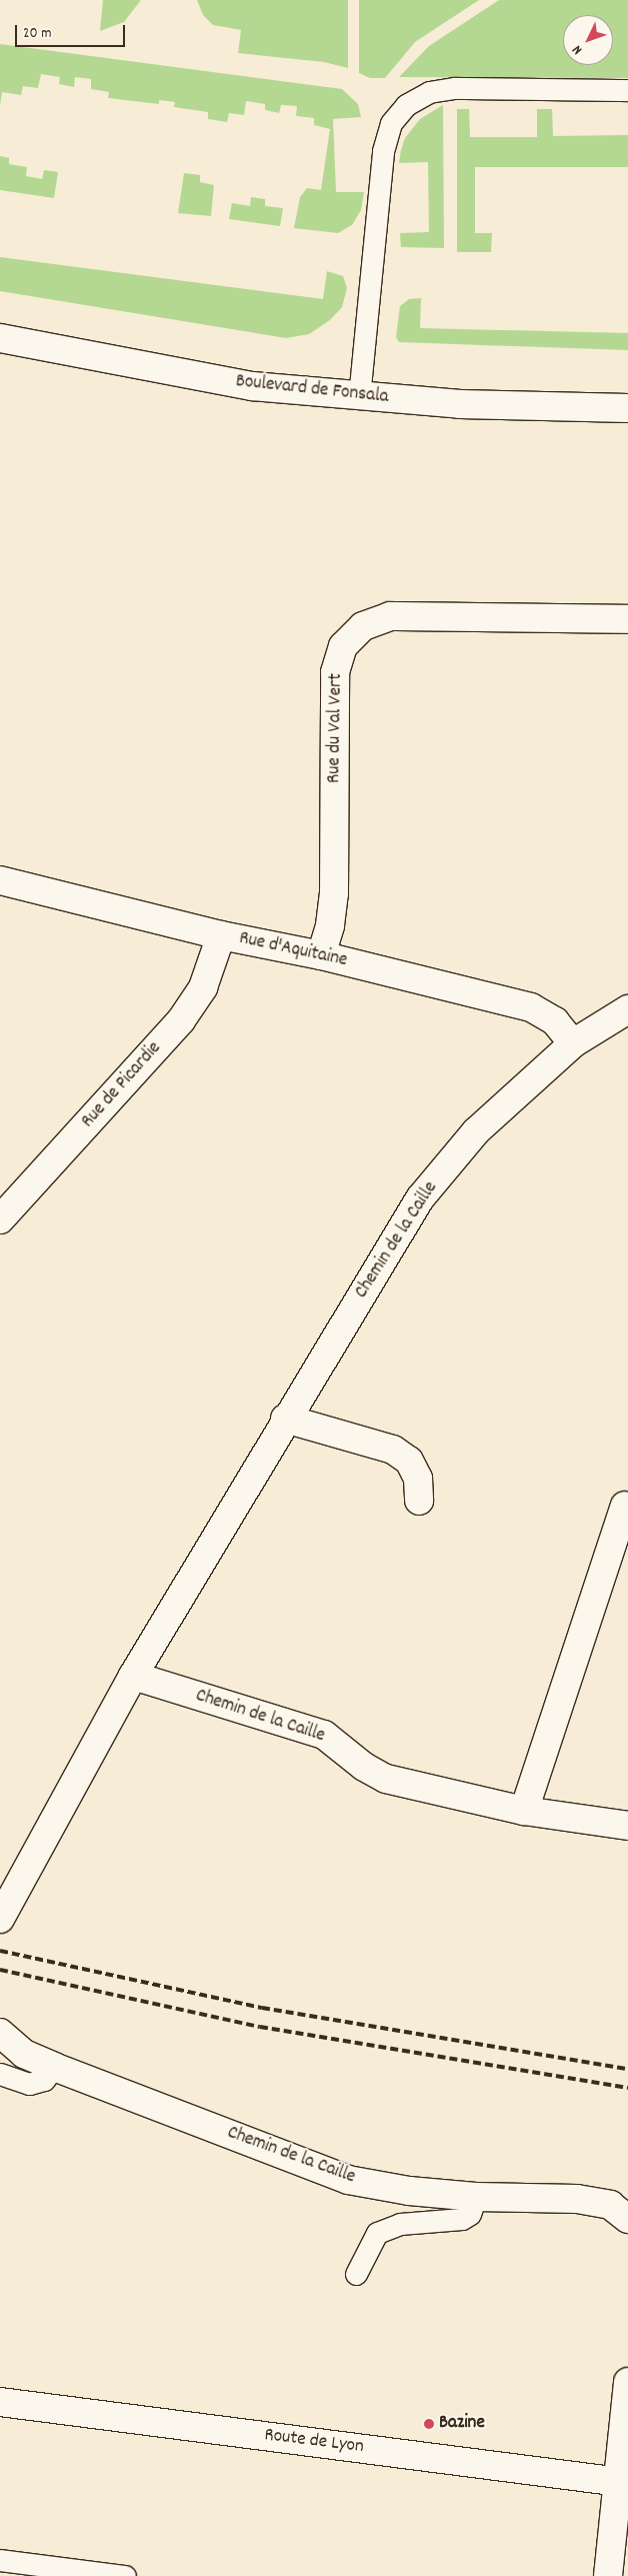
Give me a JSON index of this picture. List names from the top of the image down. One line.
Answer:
{"streets":{"street":["Boulevard de Fonsala","Rue du Val Vert","Rue d'Aquitaine","Rue de Picardie","Chemin de la Caille","Route de Lyon"]},"crossings":[["Rue du Val Vert","Rue d'Aquitaine"],["Rue d'Aquitaine","Rue de Picardie"],["Rue d'Aquitaine","Chemin de la Caille"]],"places":["Bazine"],"scale_bar":"20 m","north":"bottom left"}
